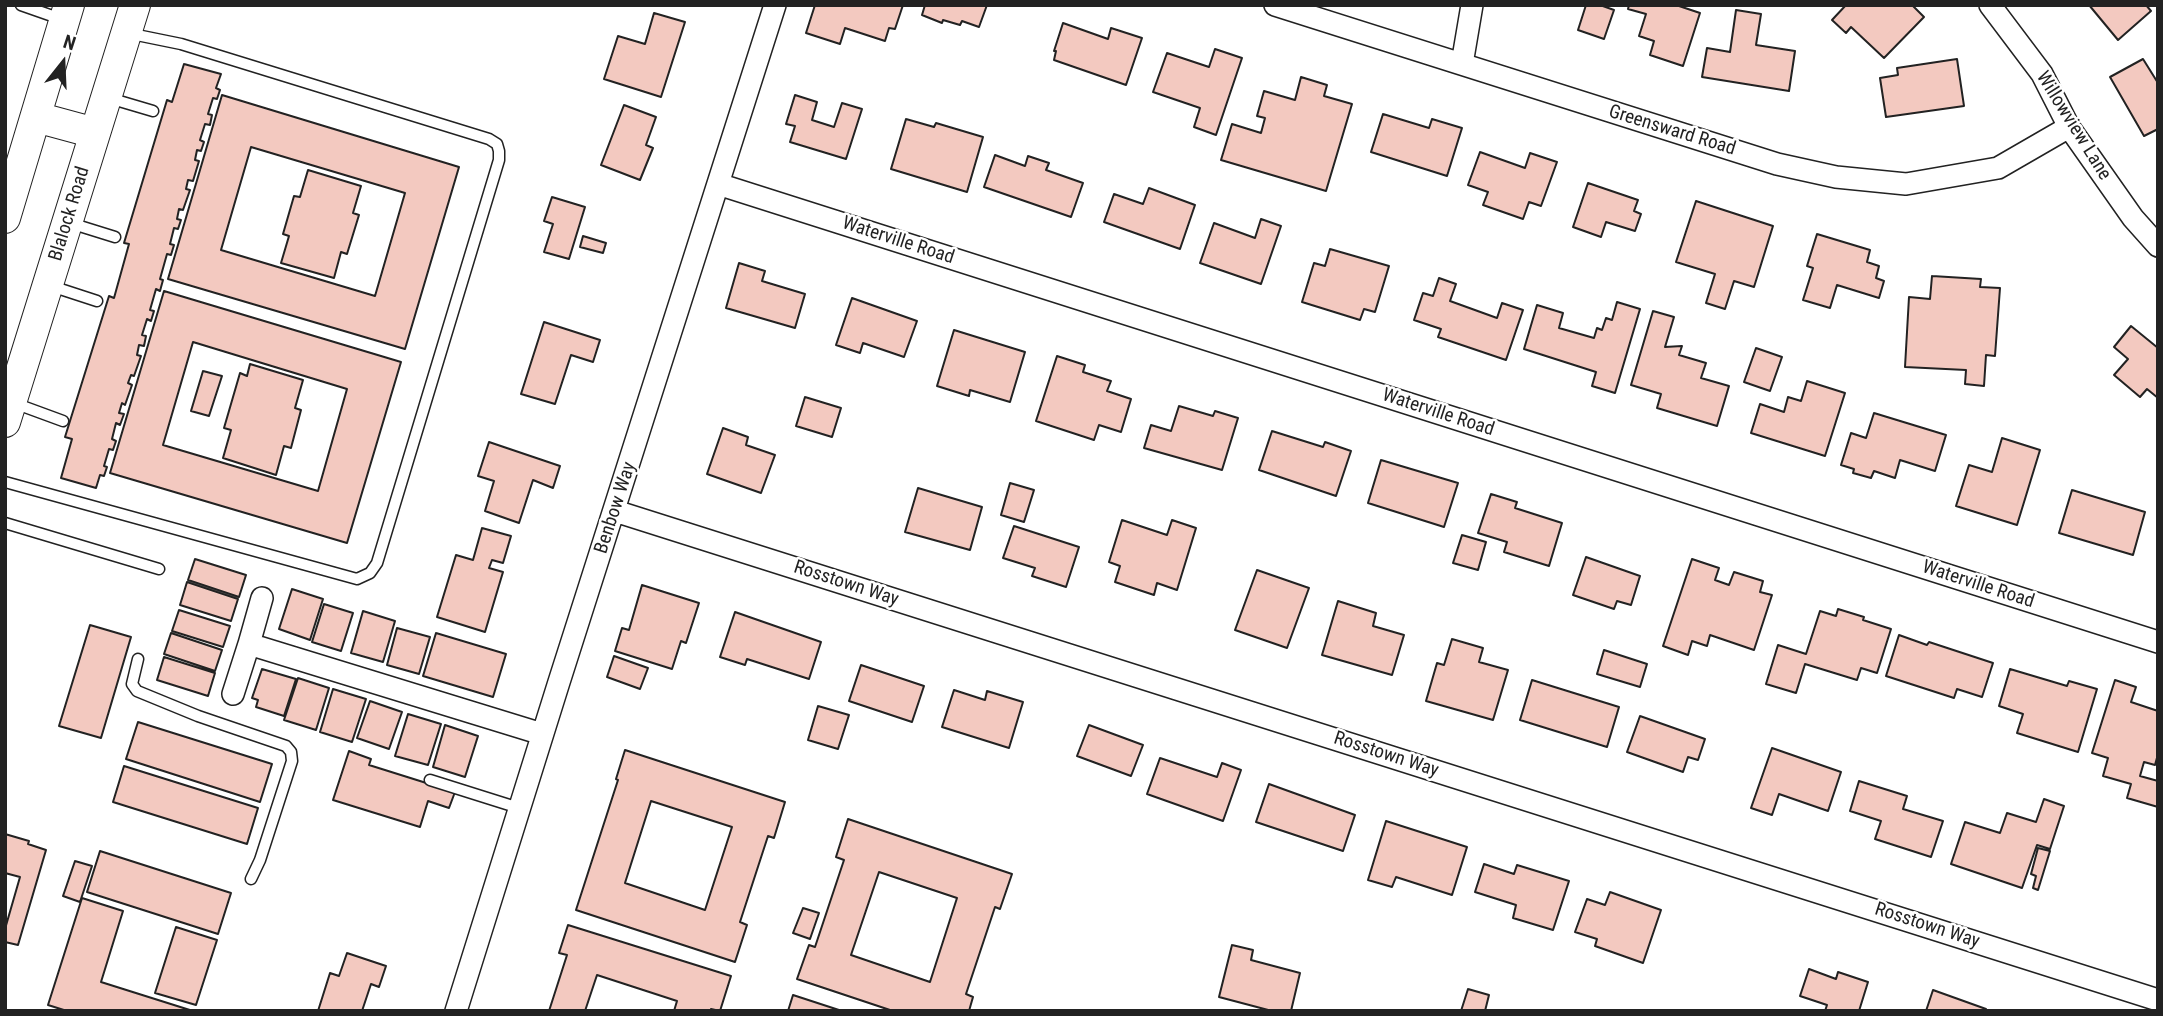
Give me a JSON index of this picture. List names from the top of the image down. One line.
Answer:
{"streets":{"main road":["Blalock Road"],"street":["Willowview Lane","Greensward Road","Waterville Road","Benbow Way","Rosstown Way"]},"crossings":[["Willowview Lane","Greensward Road"],["Waterville Road","Benbow Way"],["Benbow Way","Rosstown Way"]],"north":"top"}
